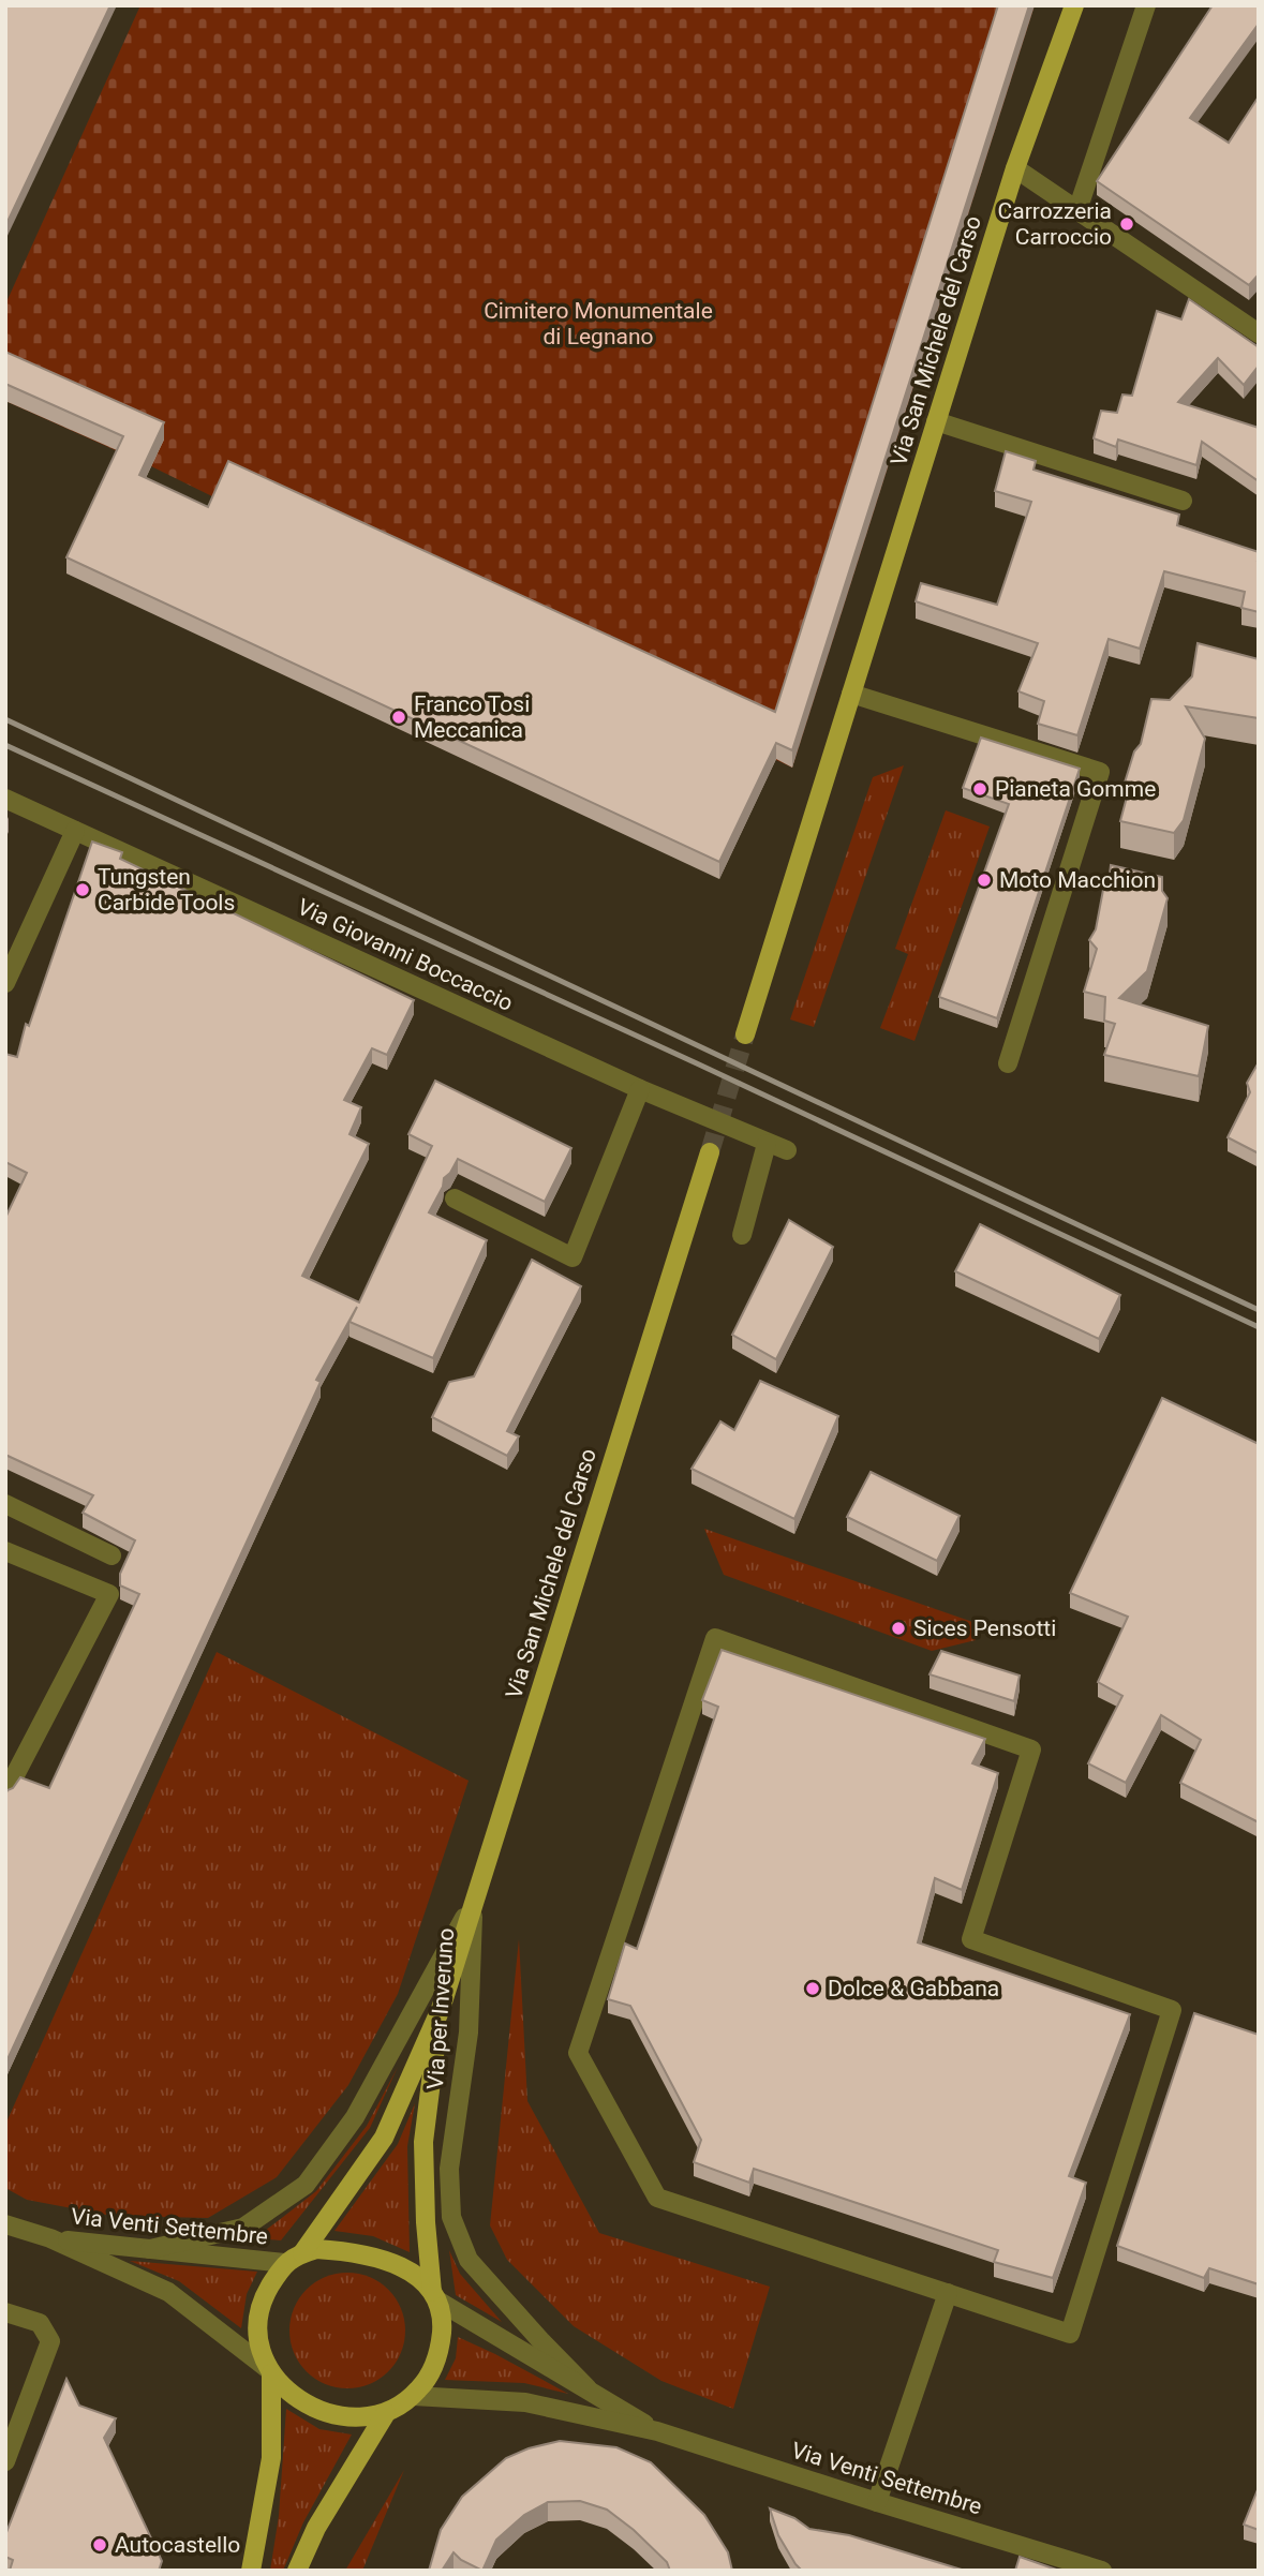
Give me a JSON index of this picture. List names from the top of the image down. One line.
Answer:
{"streets":{"main road":["Via San Michele del Carso","Via per Inveruno"],"street":["Via Giovanni Boccaccio","Via Venti Settembre"]},"crossings":[["Via San Michele del Carso","Via per Inveruno"],["Via per Inveruno","Via Venti Settembre"]],"parks":["Cimitero Monumentale di Legnano"],"places":["Carrozzeria Carroccio","Franco Tosi Meccanica","Pianeta Gomme","Moto Macchion","Tungsten Carbide Tools","Sices Pensotti","Dolce & Gabbana","Autocastello"]}
